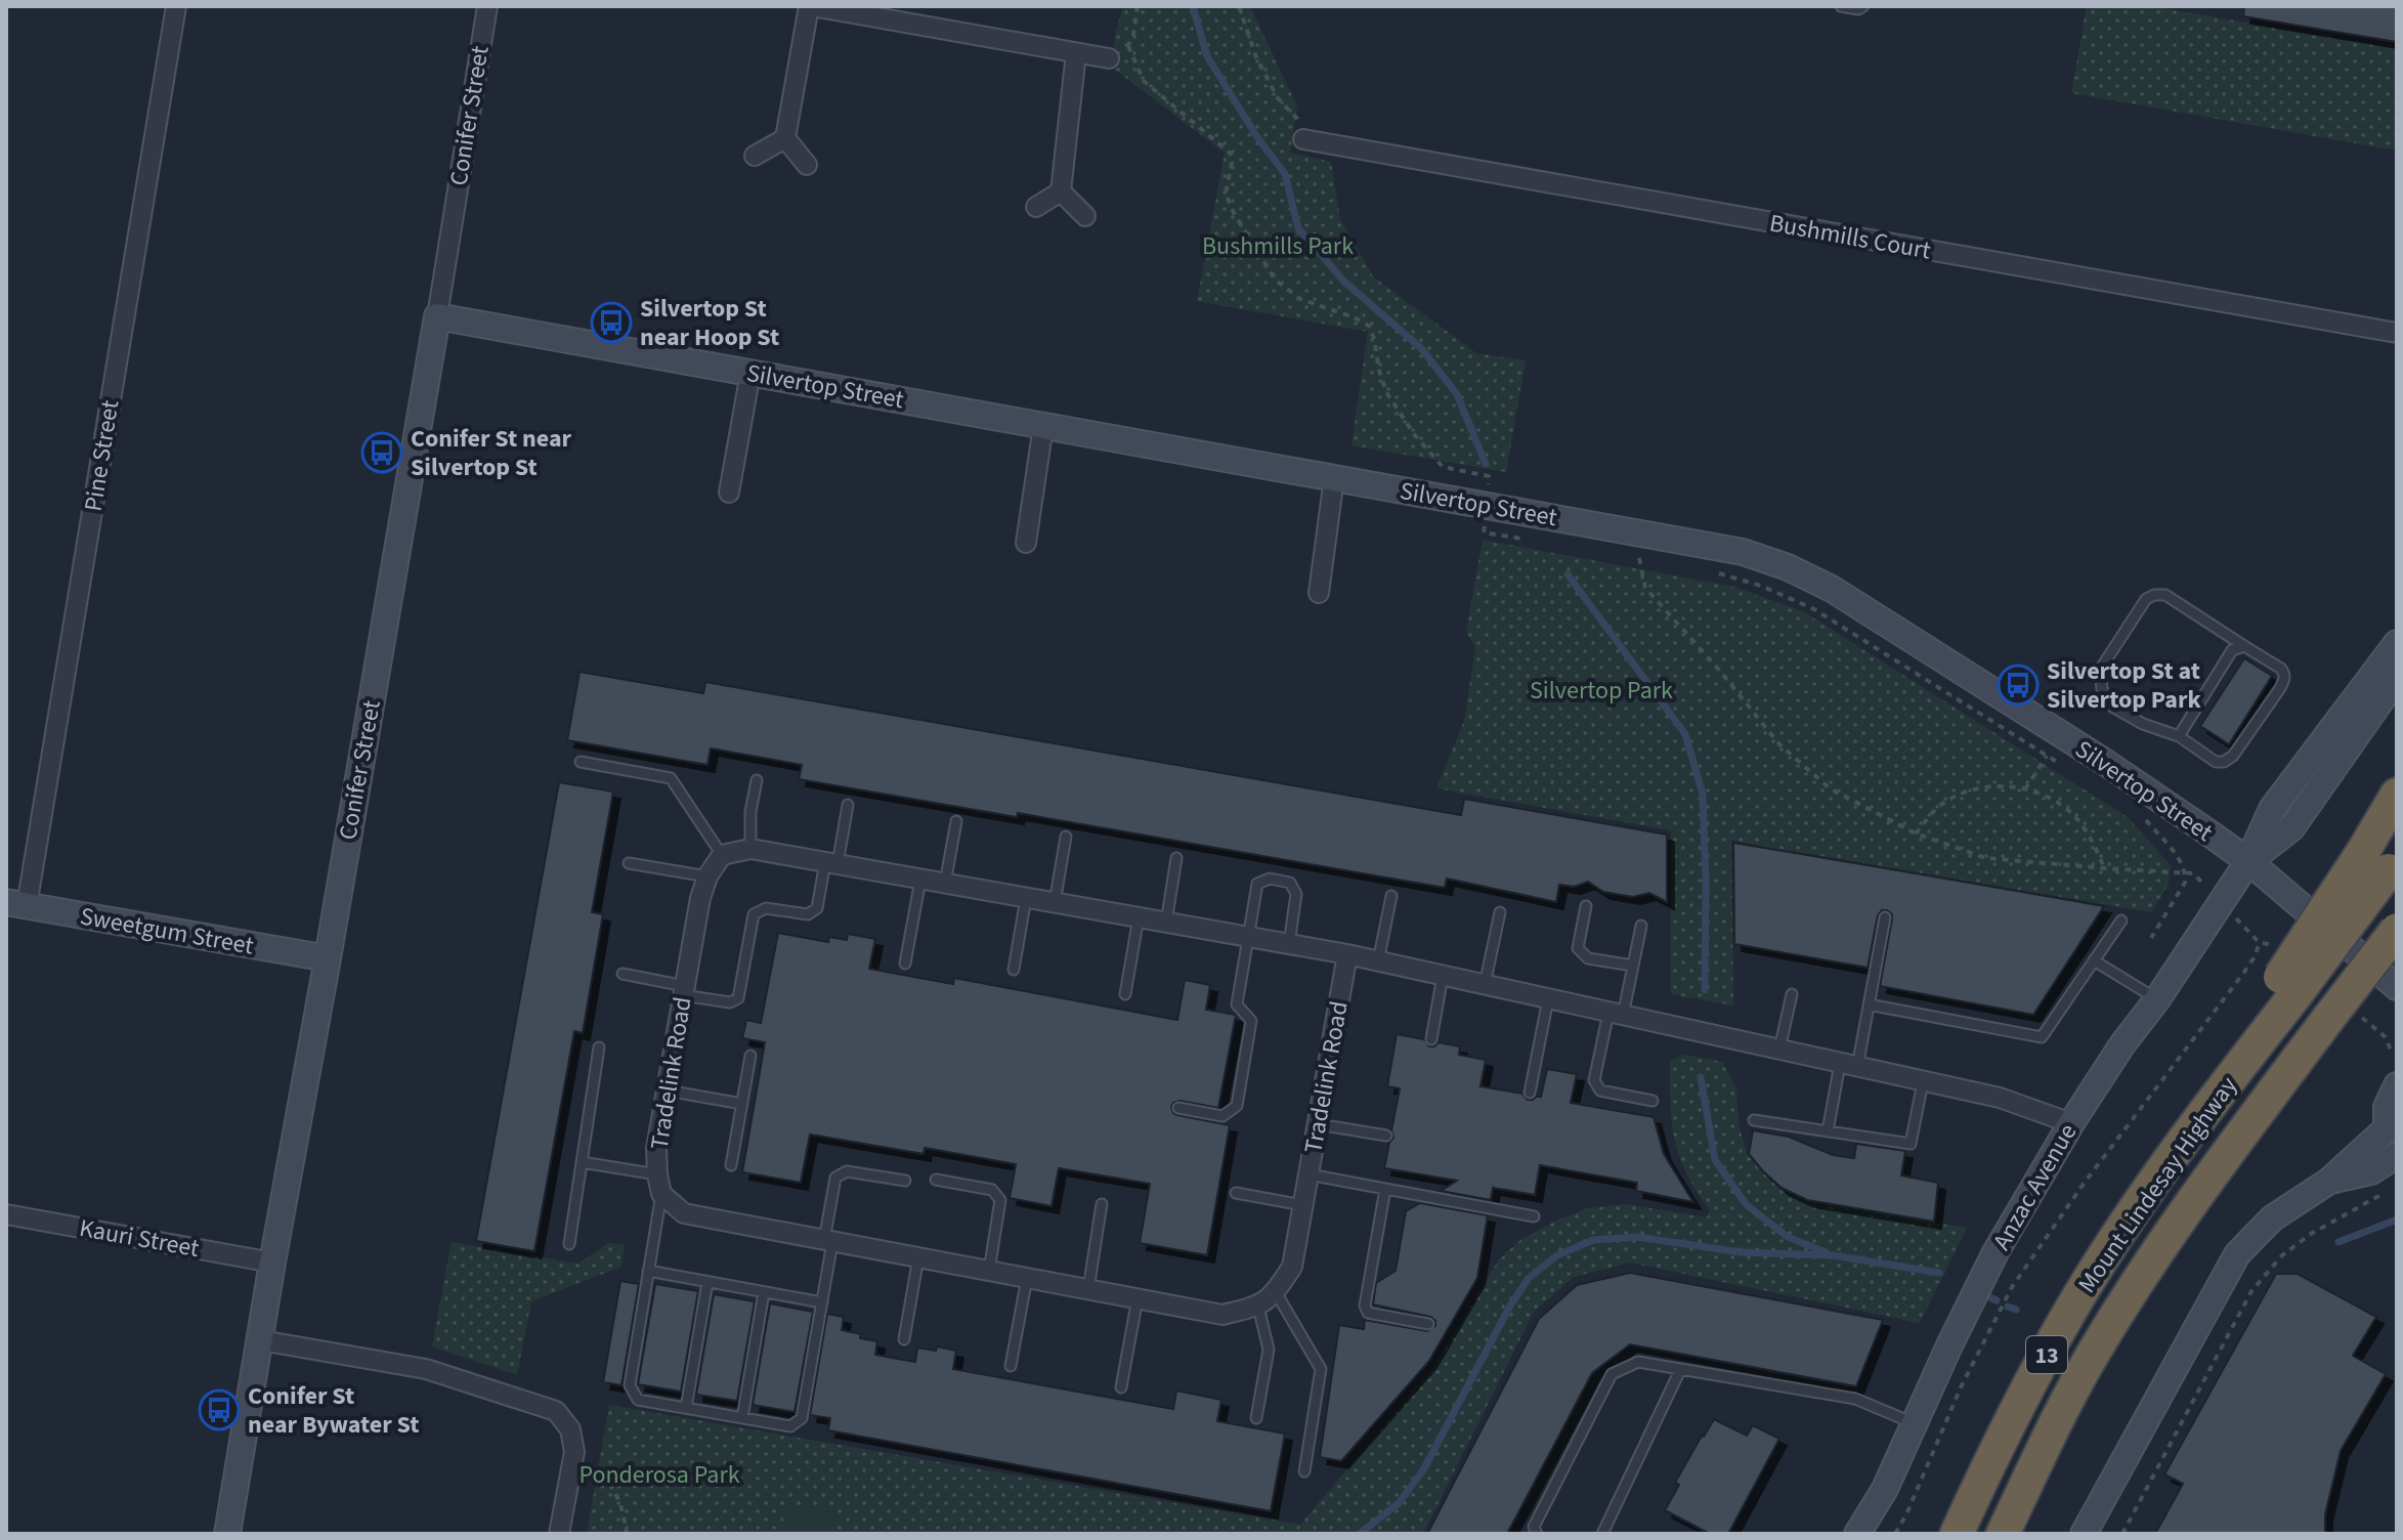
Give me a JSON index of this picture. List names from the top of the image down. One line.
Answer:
{"streets":{"highway":["Mount Lindesay Highway","13"],"street":["Conifer Street","Bushmills Court","Silvertop Street","Pine Street","Sweetgum Street","Tradelink Road","Anzac Avenue","Kauri Street"]},"crossings":[["Conifer Street","Silvertop Street"],["Conifer Street","Sweetgum Street"],["Conifer Street","Kauri Street"],["Silvertop Street","Anzac Avenue"],["Pine Street","Sweetgum Street"]],"parks":["Bushmills Park","Silvertop Park","Ponderosa Park"],"places":{"bus stop":["Silvertop St near Hoop St","Conifer St near Silvertop St","Silvertop St at Silvertop Park","Conifer St near Bywater St"]}}
